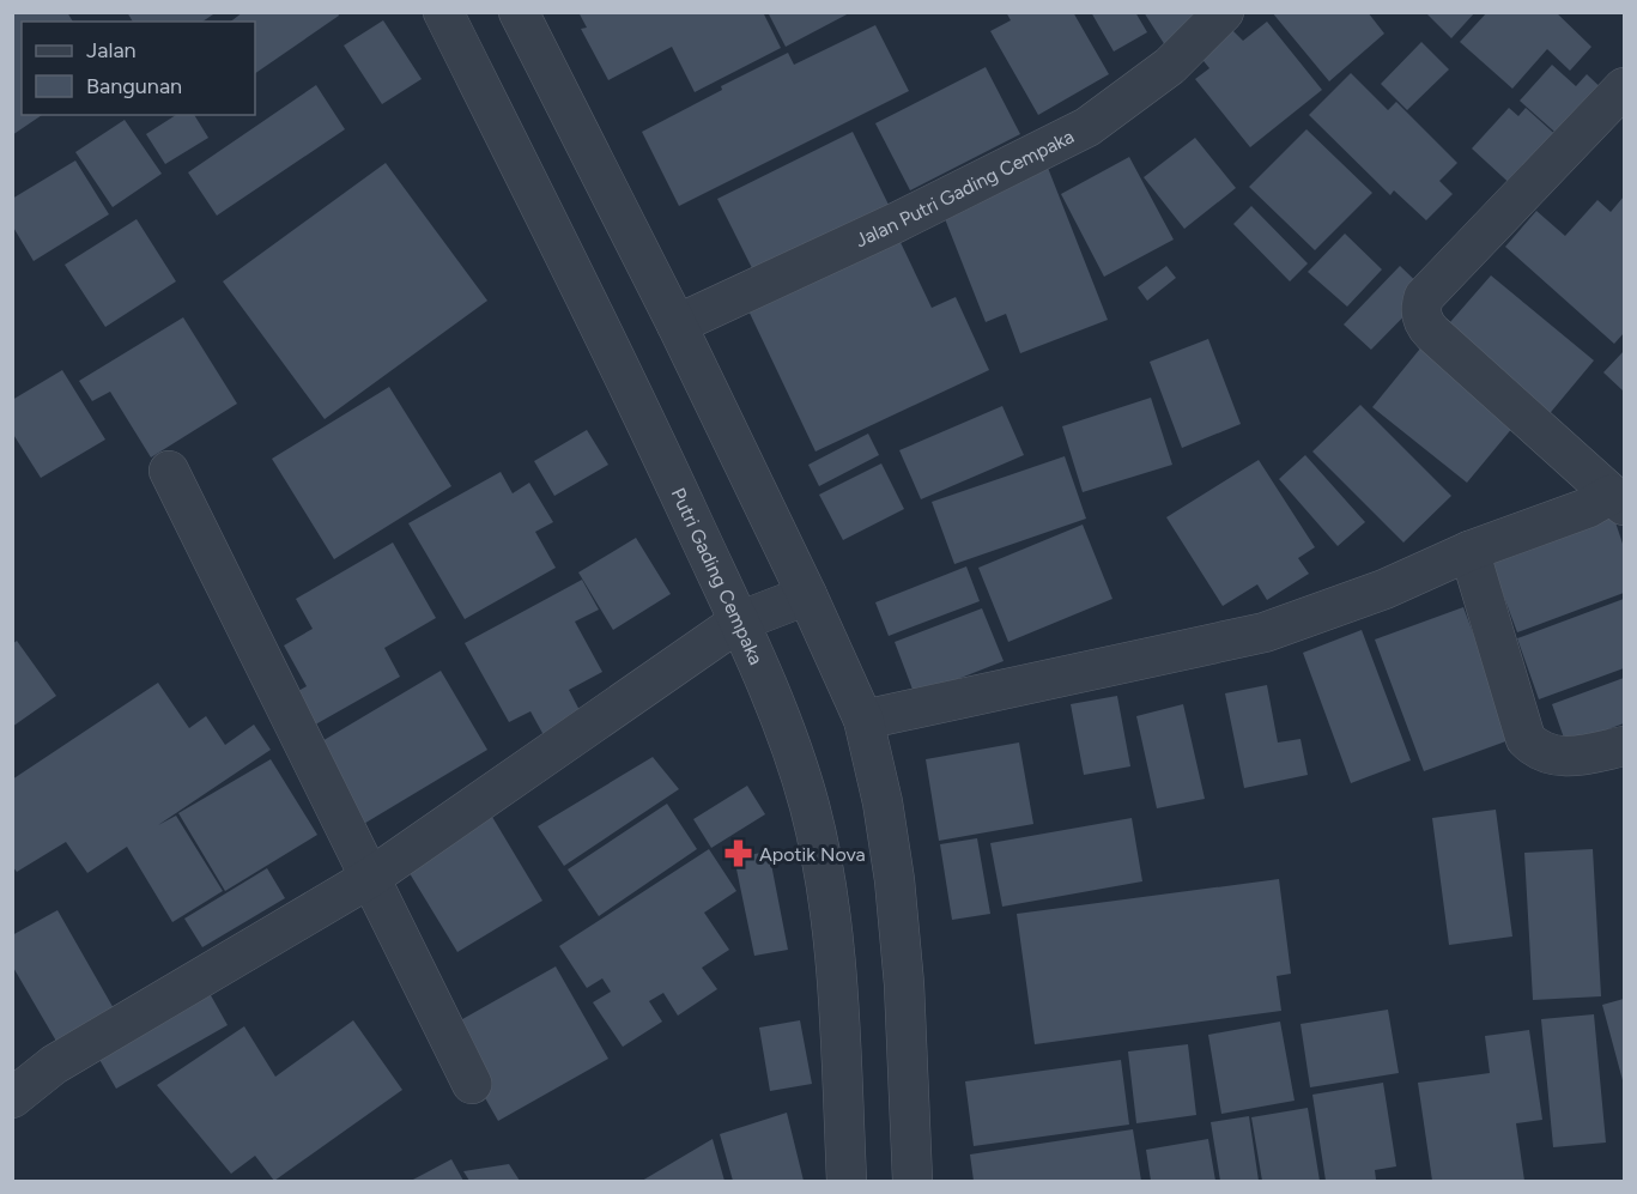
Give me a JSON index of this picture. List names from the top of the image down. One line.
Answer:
{"streets":{"street":["Jalan Putri Gading Cempaka","Putri Gading Cempaka"]},"places":{"pharmacy":["Apotik Nova"]},"legend":["Jalan","Bangunan"]}
